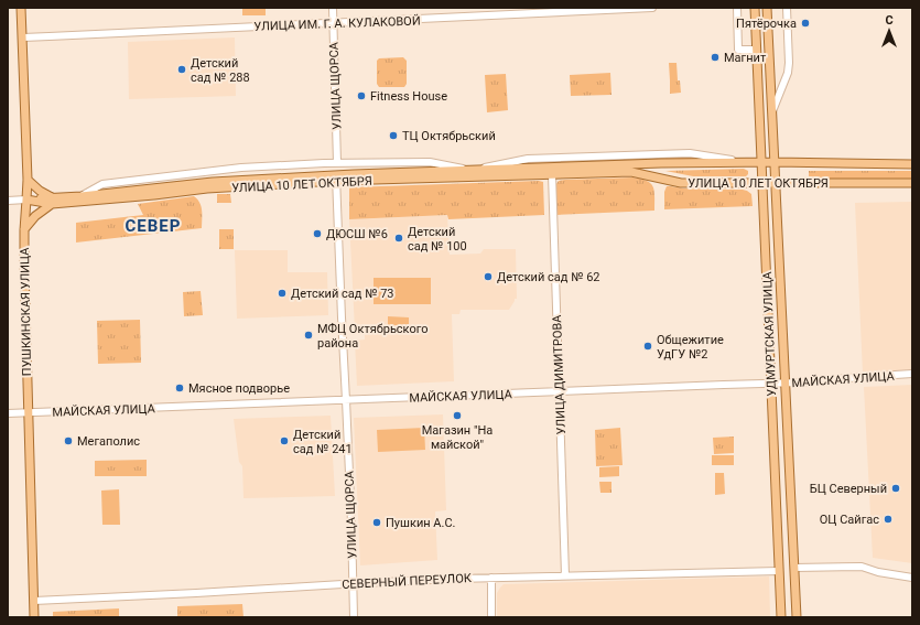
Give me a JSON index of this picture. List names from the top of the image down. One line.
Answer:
{"streets":{"main road":["УЛИЦА 10 ЛЕТ ОКТЯБРЯ","ПУШКИНСКАЯ УЛИЦА","УДМУРТСКАЯ УЛИЦА"],"street":["УЛИЦА ИМ. Г. А. КУЛАКОВОЙ","УЛИЦА ЩОРСА","УЛИЦА ДИМИТРОВА","МАЙСКАЯ УЛИЦА","СЕВЕРНЫЙ ПЕРЕУЛОК"]},"crossings":[["УЛИЦА ИМ. Г. А. КУЛАКОВОЙ","УЛИЦА ЩОРСА"],["УЛИЦА ИМ. Г. А. КУЛАКОВОЙ","ПУШКИНСКАЯ УЛИЦА"],["УЛИЦА ЩОРСА","УЛИЦА 10 ЛЕТ ОКТЯБРЯ"],["УЛИЦА ЩОРСА","МАЙСКАЯ УЛИЦА"],["УЛИЦА ЩОРСА","СЕВЕРНЫЙ ПЕРЕУЛОК"],["УЛИЦА 10 ЛЕТ ОКТЯБРЯ","УДМУРТСКАЯ УЛИЦА"],["УЛИЦА 10 ЛЕТ ОКТЯБРЯ","УЛИЦА ДИМИТРОВА"],["ПУШКИНСКАЯ УЛИЦА","МАЙСКАЯ УЛИЦА"],["ПУШКИНСКАЯ УЛИЦА","СЕВЕРНЫЙ ПЕРЕУЛОК"],["УДМУРТСКАЯ УЛИЦА","МАЙСКАЯ УЛИЦА"],["УДМУРТСКАЯ УЛИЦА","СЕВЕРНЫЙ ПЕРЕУЛОК"],["УЛИЦА ДИМИТРОВА","МАЙСКАЯ УЛИЦА"],["УЛИЦА ДИМИТРОВА","СЕВЕРНЫЙ ПЕРЕУЛОК"]],"districts":["СЕВЕР"],"places":["Пятёрочка","Магнит","Детский сад № 288","Fitness House","ТЦ Октябрьский","ДЮСШ №6","Детский сад № 100","Детский сад № 62","Детский сад № 73","МФЦ Октябрьского района","Общежитие УдГУ №2","Мясное подворье","Магазин \"На майской\"","Мегаполис","Детский сад № 241","БЦ Северный","ОЦ Сайгас","Пушкин А.С."],"north":"top"}
